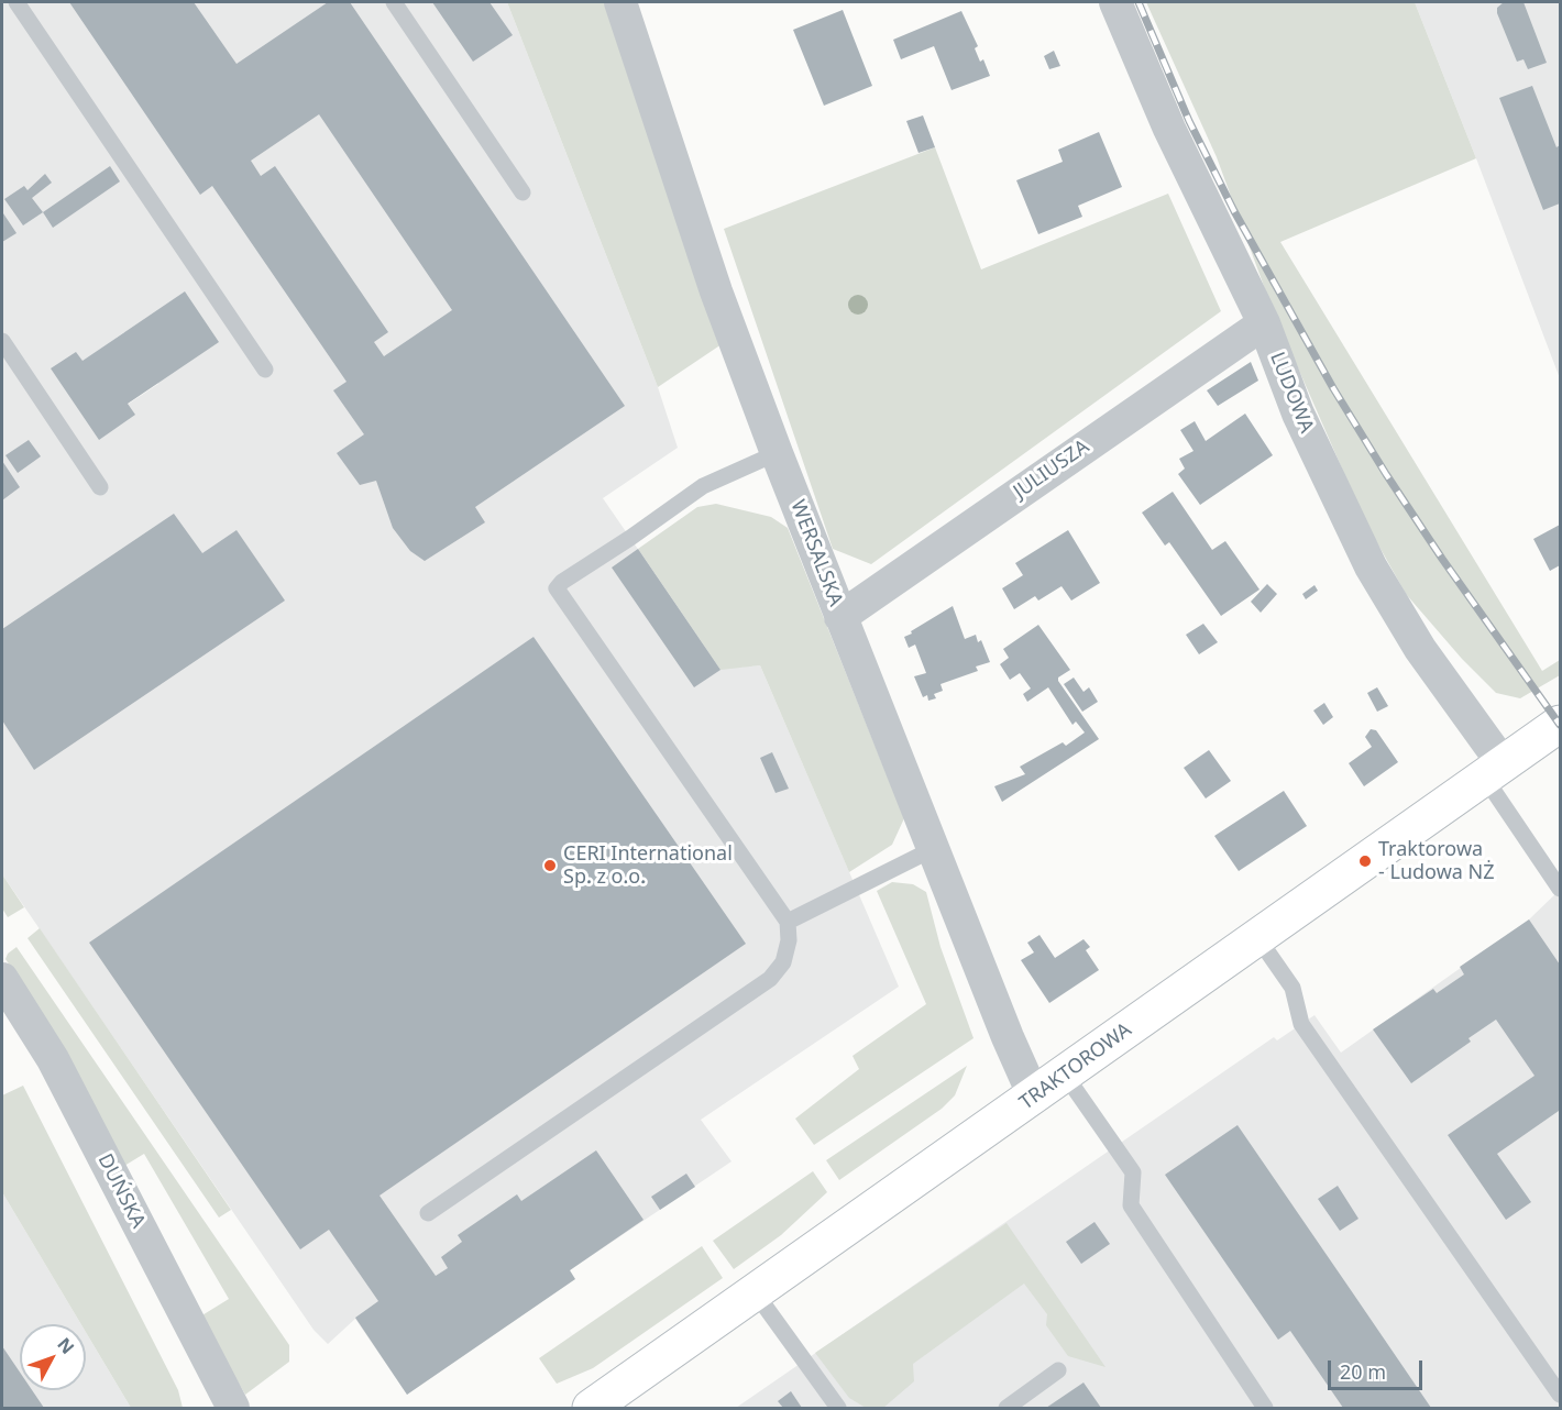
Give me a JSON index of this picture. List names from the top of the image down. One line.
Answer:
{"streets":{"street":["LUDOWA","JULIUSZA","WERSALSKA","TRAKTOROWA","DUŃSKA"]},"crossings":[["LUDOWA","JULIUSZA"],["LUDOWA","TRAKTOROWA"],["JULIUSZA","WERSALSKA"],["WERSALSKA","TRAKTOROWA"]],"places":["Traktorowa - Ludowa NŻ","CERI International Sp. z o.o."],"scale_bar":"20 m","north":"top right"}
